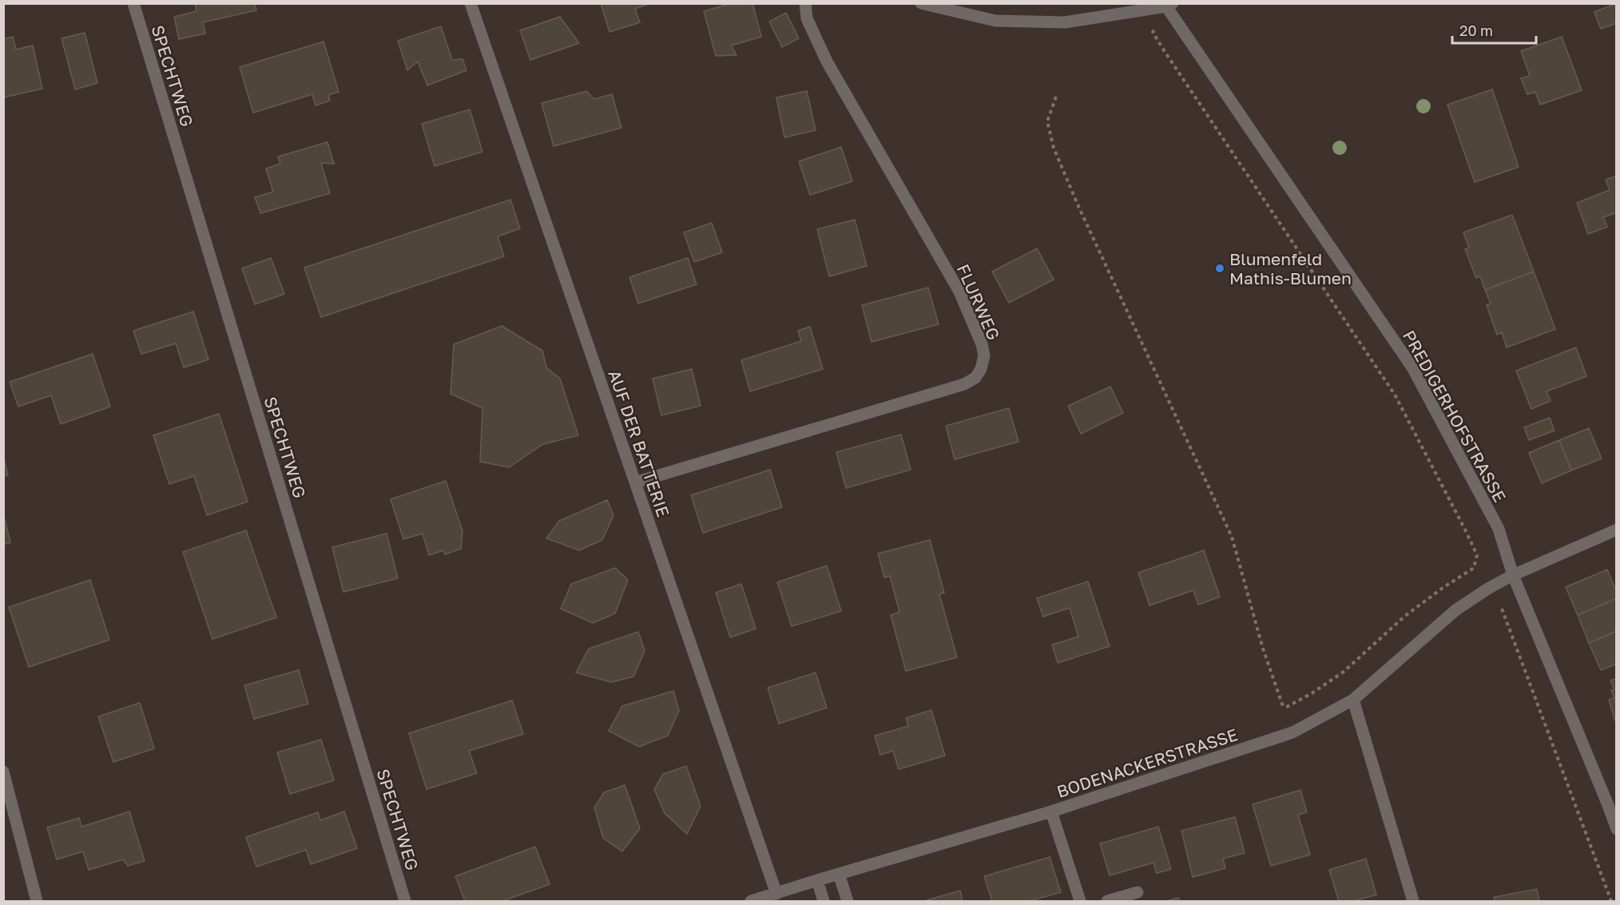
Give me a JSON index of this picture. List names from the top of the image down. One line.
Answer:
{"streets":{"street":["SPECHTWEG","FLURWEG","PREDIGERHOFSTRASSE","AUF DER BATTERIE","BODENACKERSTRASSE"]},"crossings":[["FLURWEG","AUF DER BATTERIE"],["PREDIGERHOFSTRASSE","BODENACKERSTRASSE"],["AUF DER BATTERIE","BODENACKERSTRASSE"]],"places":["Blumenfeld Mathis-Blumen"],"scale_bar":"20 m"}
